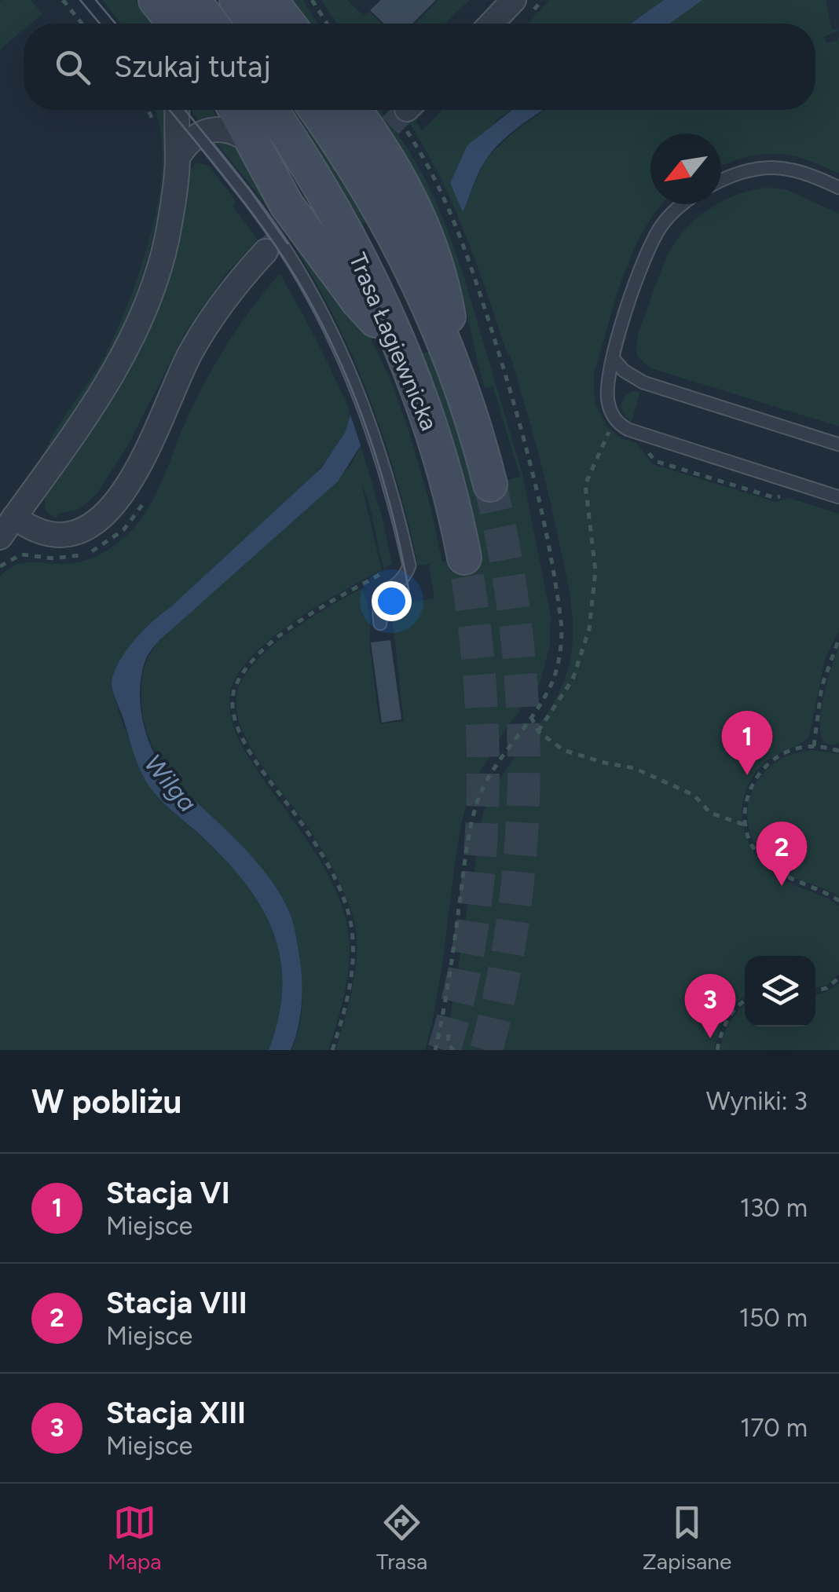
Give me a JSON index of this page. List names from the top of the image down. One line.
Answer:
{"streets":{"main road":["Trasa Łagiewnicka"]},"water":["Wilga"],"north":"bottom left","page":{"search":"Szukaj tutaj","pins":["1","2","3"],"heading":["W pobliżu","Wyniki: 3"],"list":[{"mark":"1","name":"Stacja VI","note":"Miejsce","value":"130 m"},{"mark":"2","name":"Stacja VIII","note":"Miejsce","value":"150 m"},{"mark":"3","name":"Stacja XIII","note":"Miejsce","value":"170 m"}],"nav":["Mapa","Trasa","Zapisane"]}}
